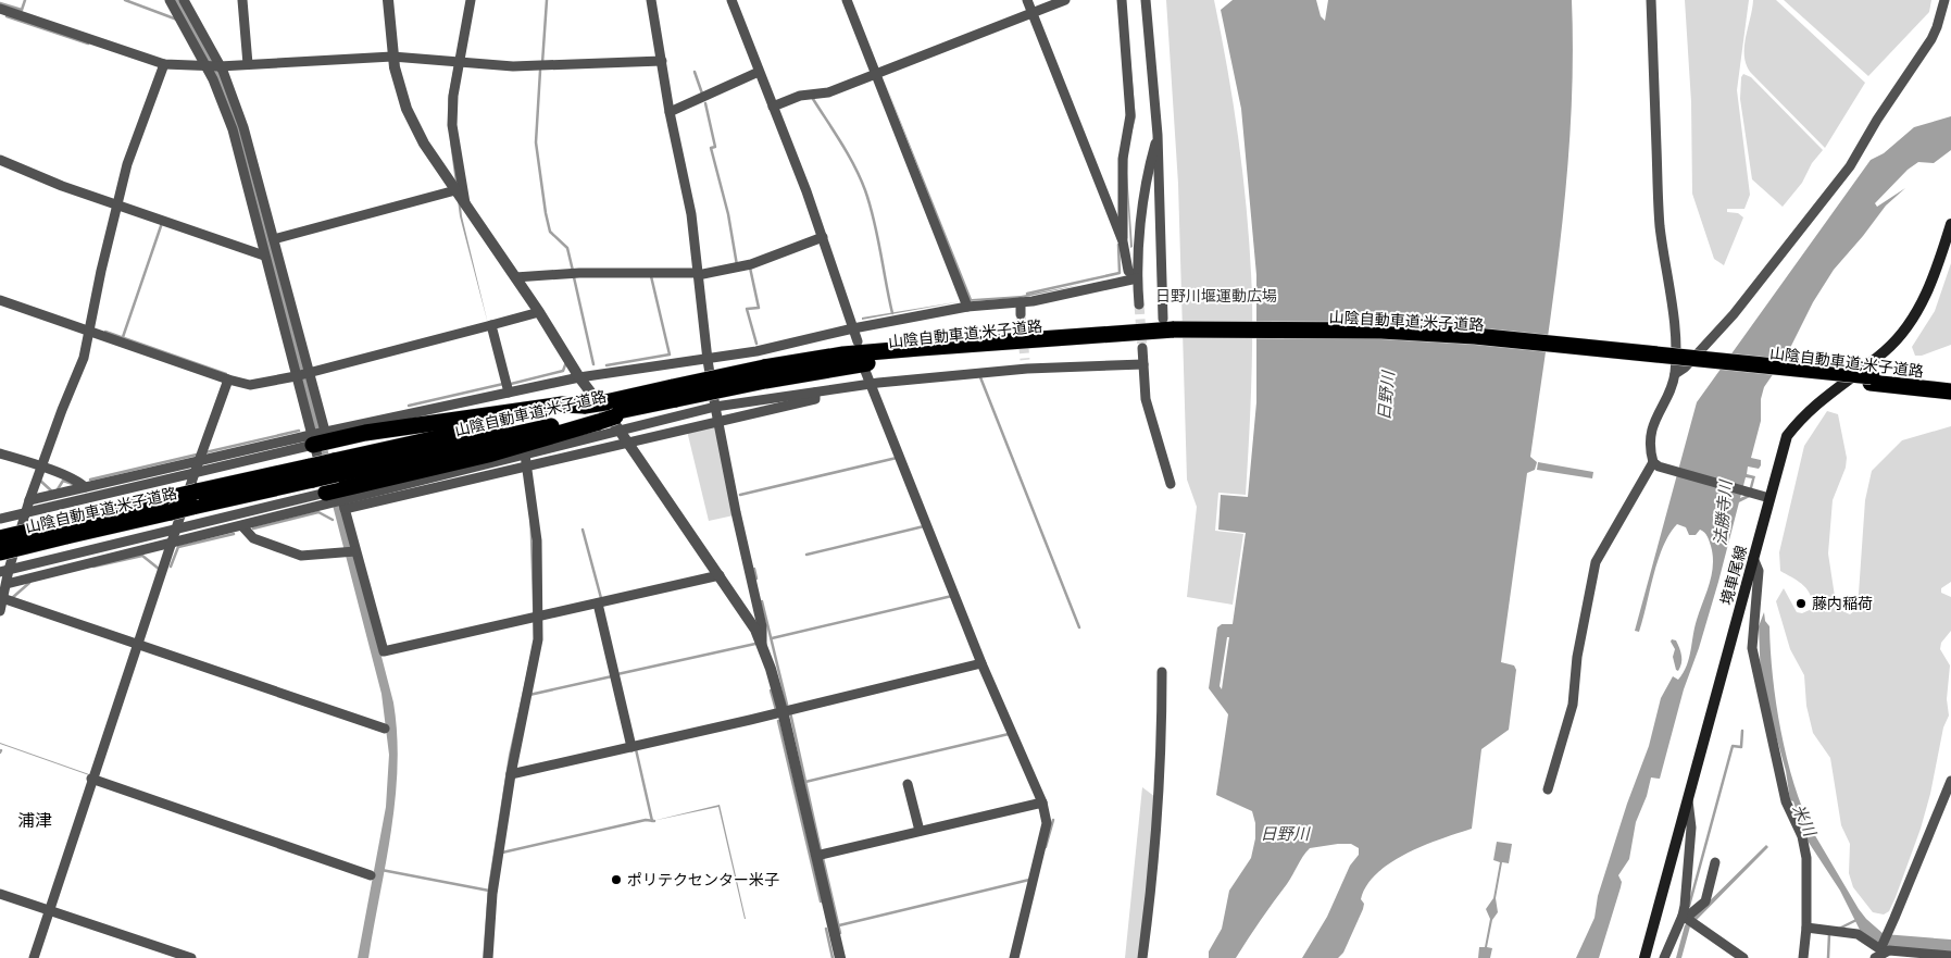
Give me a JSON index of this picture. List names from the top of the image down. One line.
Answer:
{"streets":{"highway":["山陰自動車道;米子道路"],"main road":["境車尾線"]},"districts":["浦津"],"water":["日野川","法勝寺川","米川"],"parks":["日野川堰運動広場"],"places":["藤内稲荷","ポリテクセンター米子"]}
